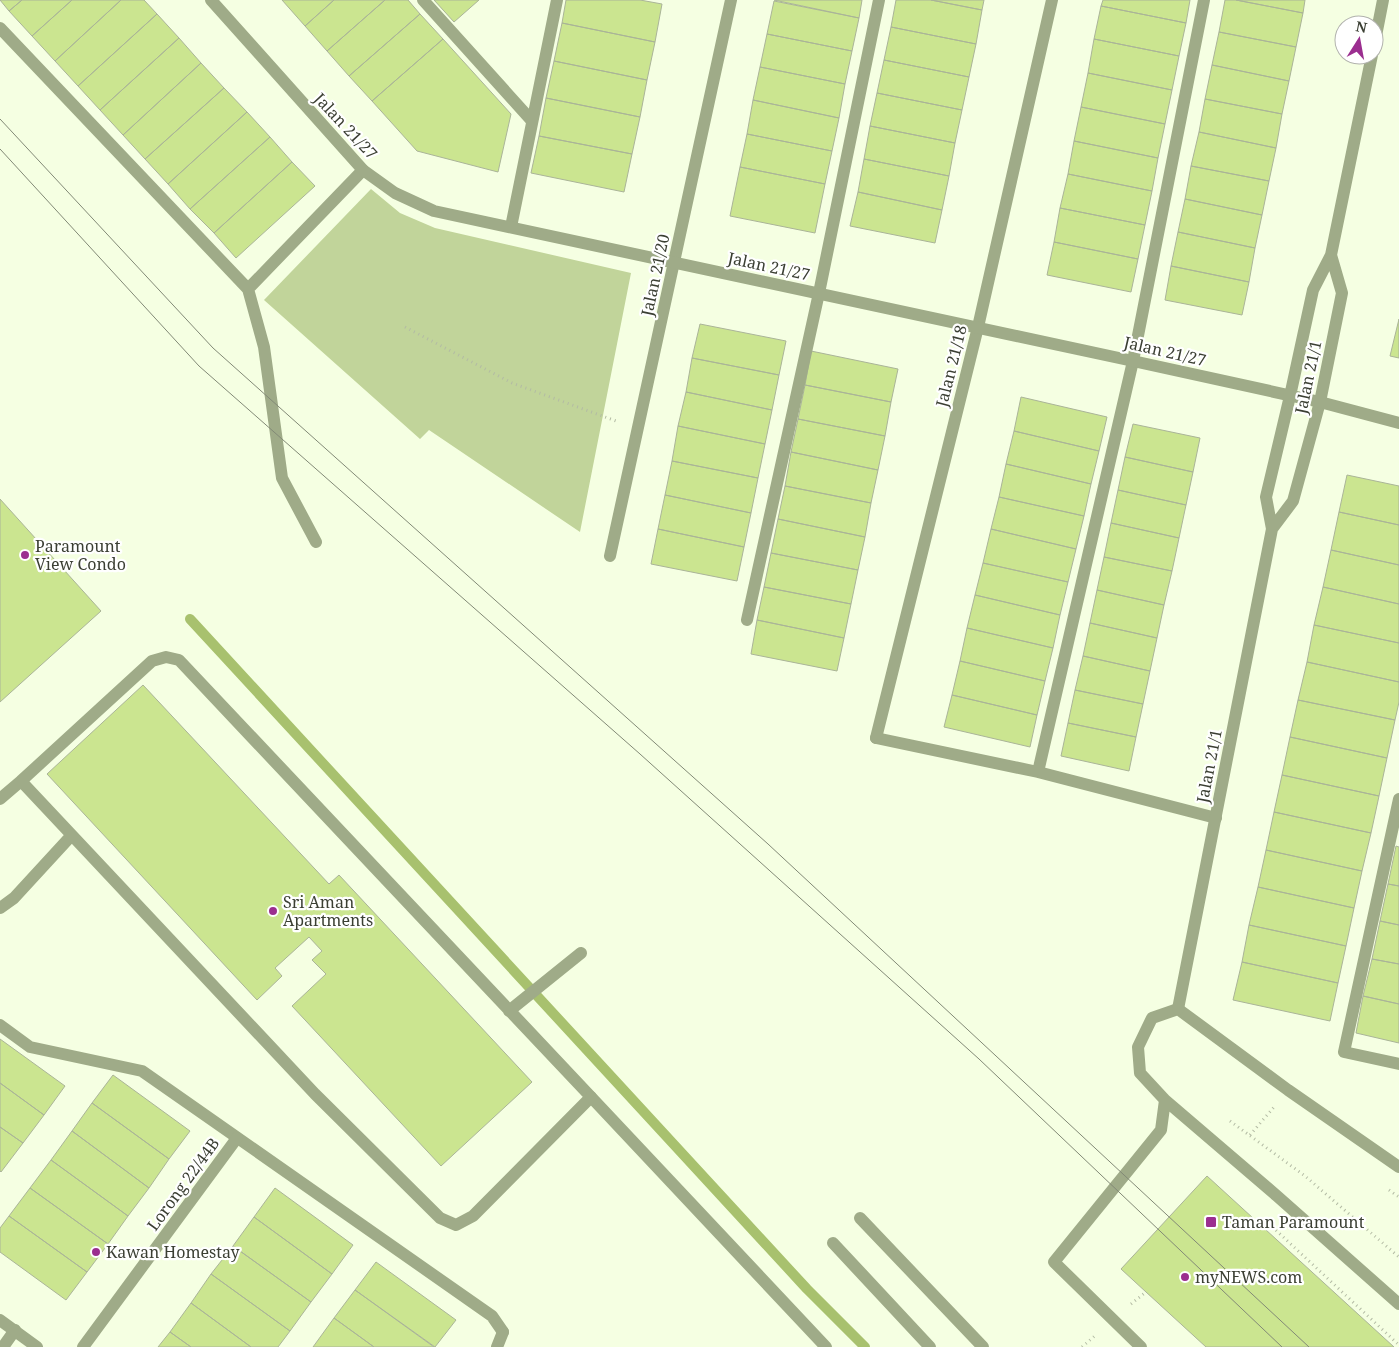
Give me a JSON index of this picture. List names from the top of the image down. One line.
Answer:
{"streets":{"street":["Jalan 21/27","Jalan 21/20","Jalan 21/18","Jalan 21/1","Lorong 22/44B"]},"crossings":[["Jalan 21/27","Jalan 21/20"],["Jalan 21/27","Jalan 21/18"],["Jalan 21/27","Jalan 21/1"]],"places":{"other":["Paramount View Condo","Sri Aman Apartments","Kawan Homestay","myNEWS.com"],"transit":["Taman Paramount"]},"north":"top"}
